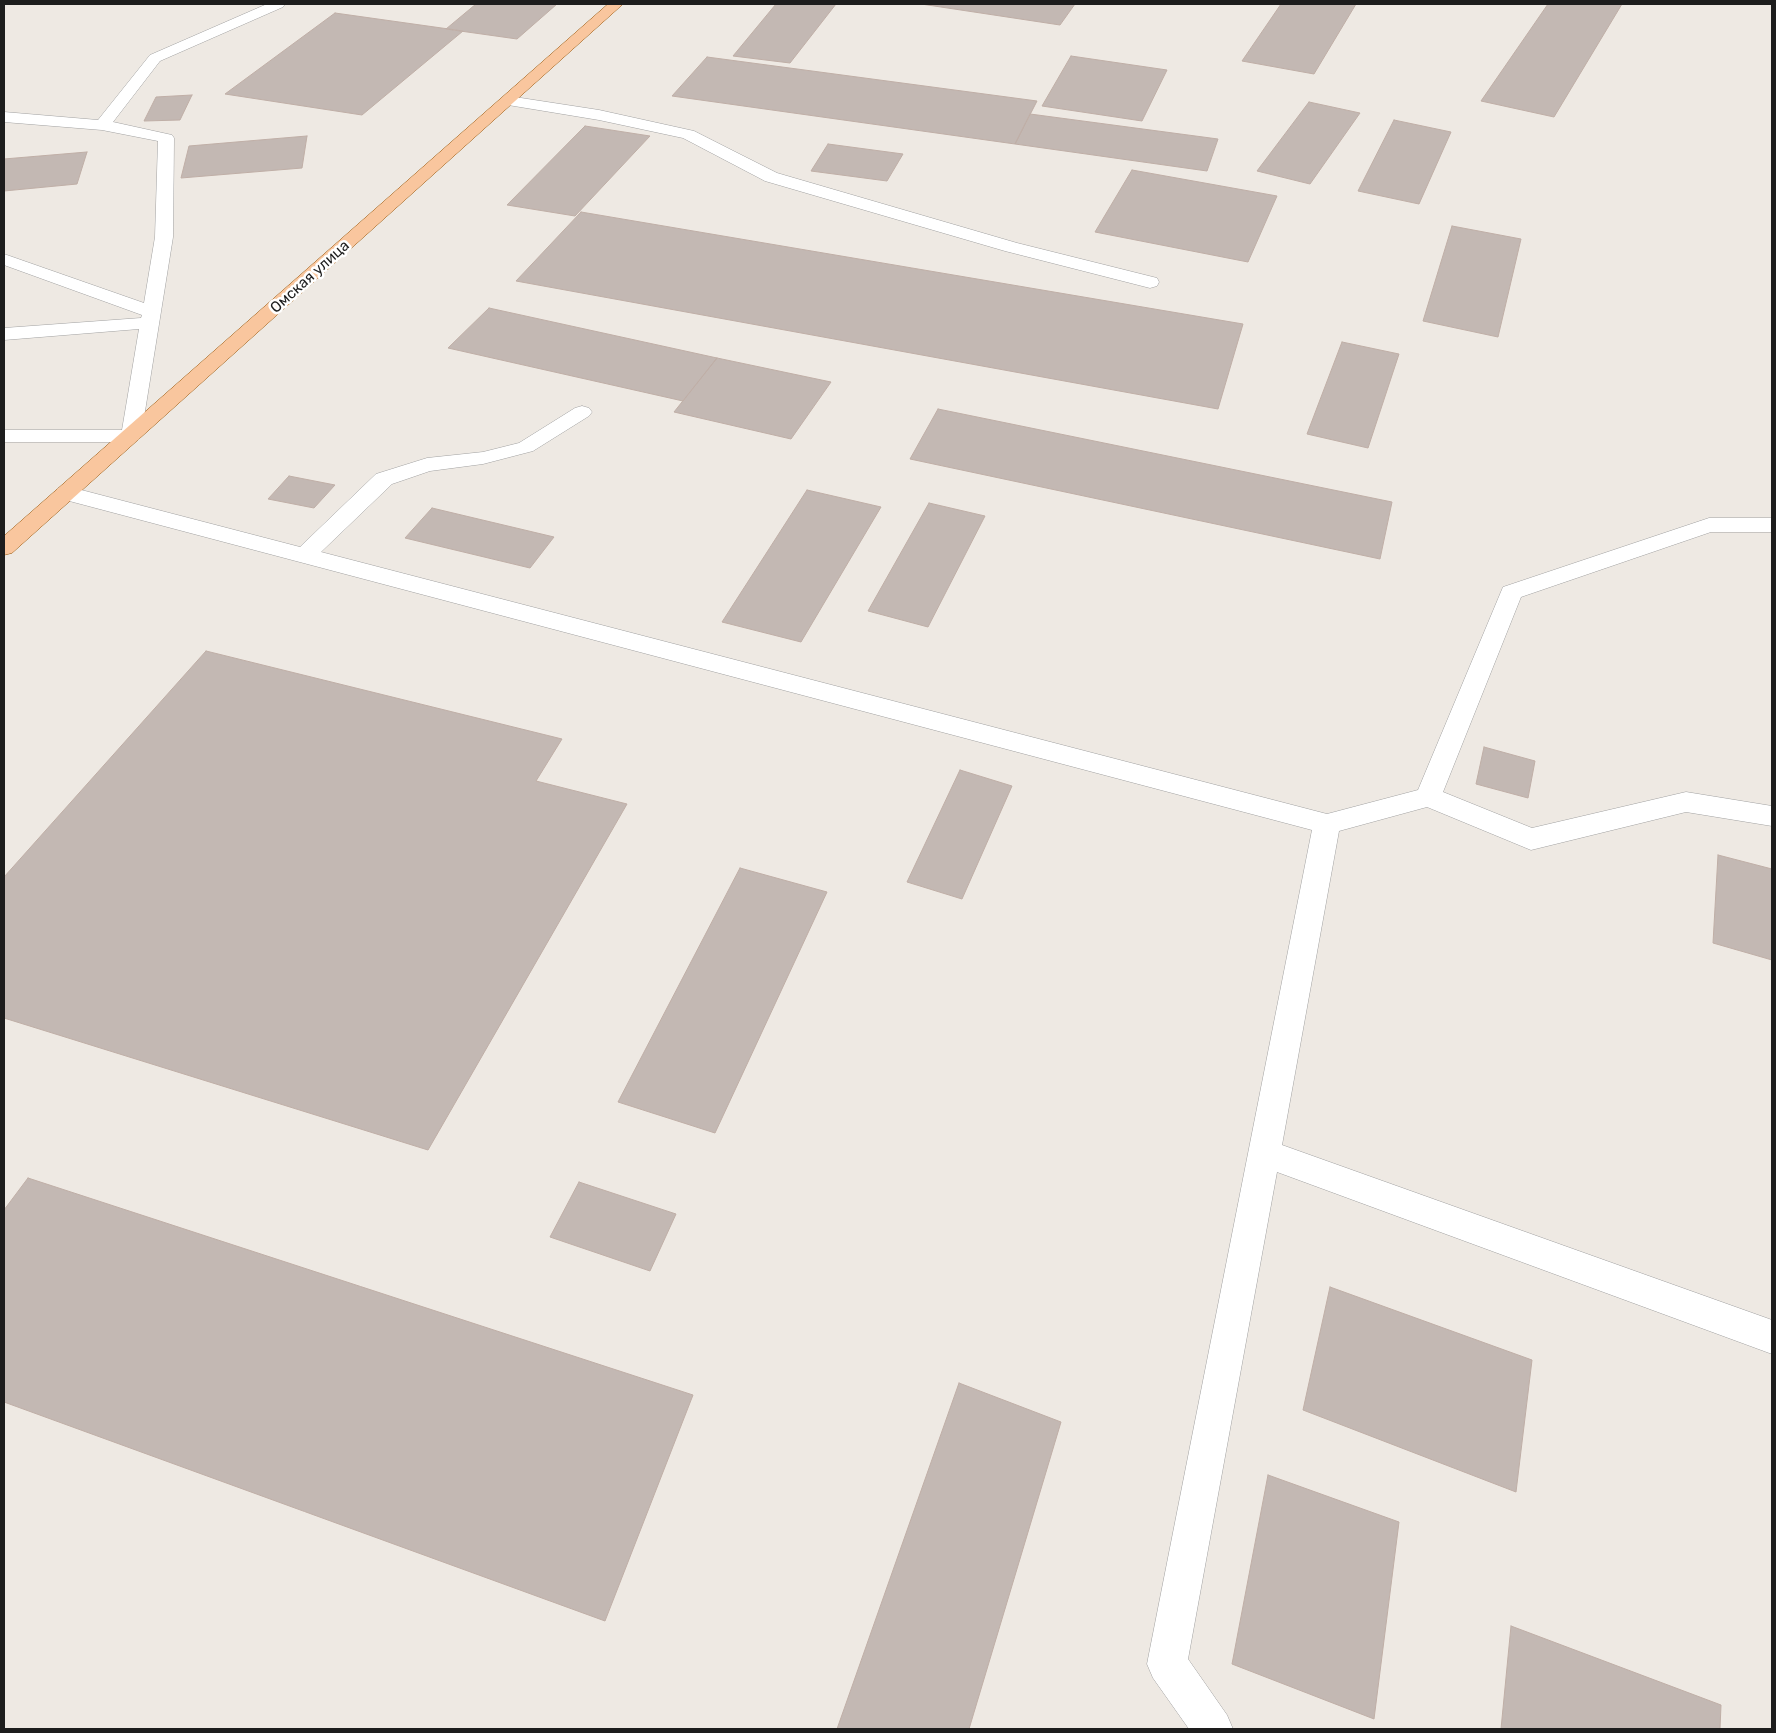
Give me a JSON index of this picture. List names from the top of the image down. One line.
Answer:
{"streets":{"main road":["Омская улица"]}}
